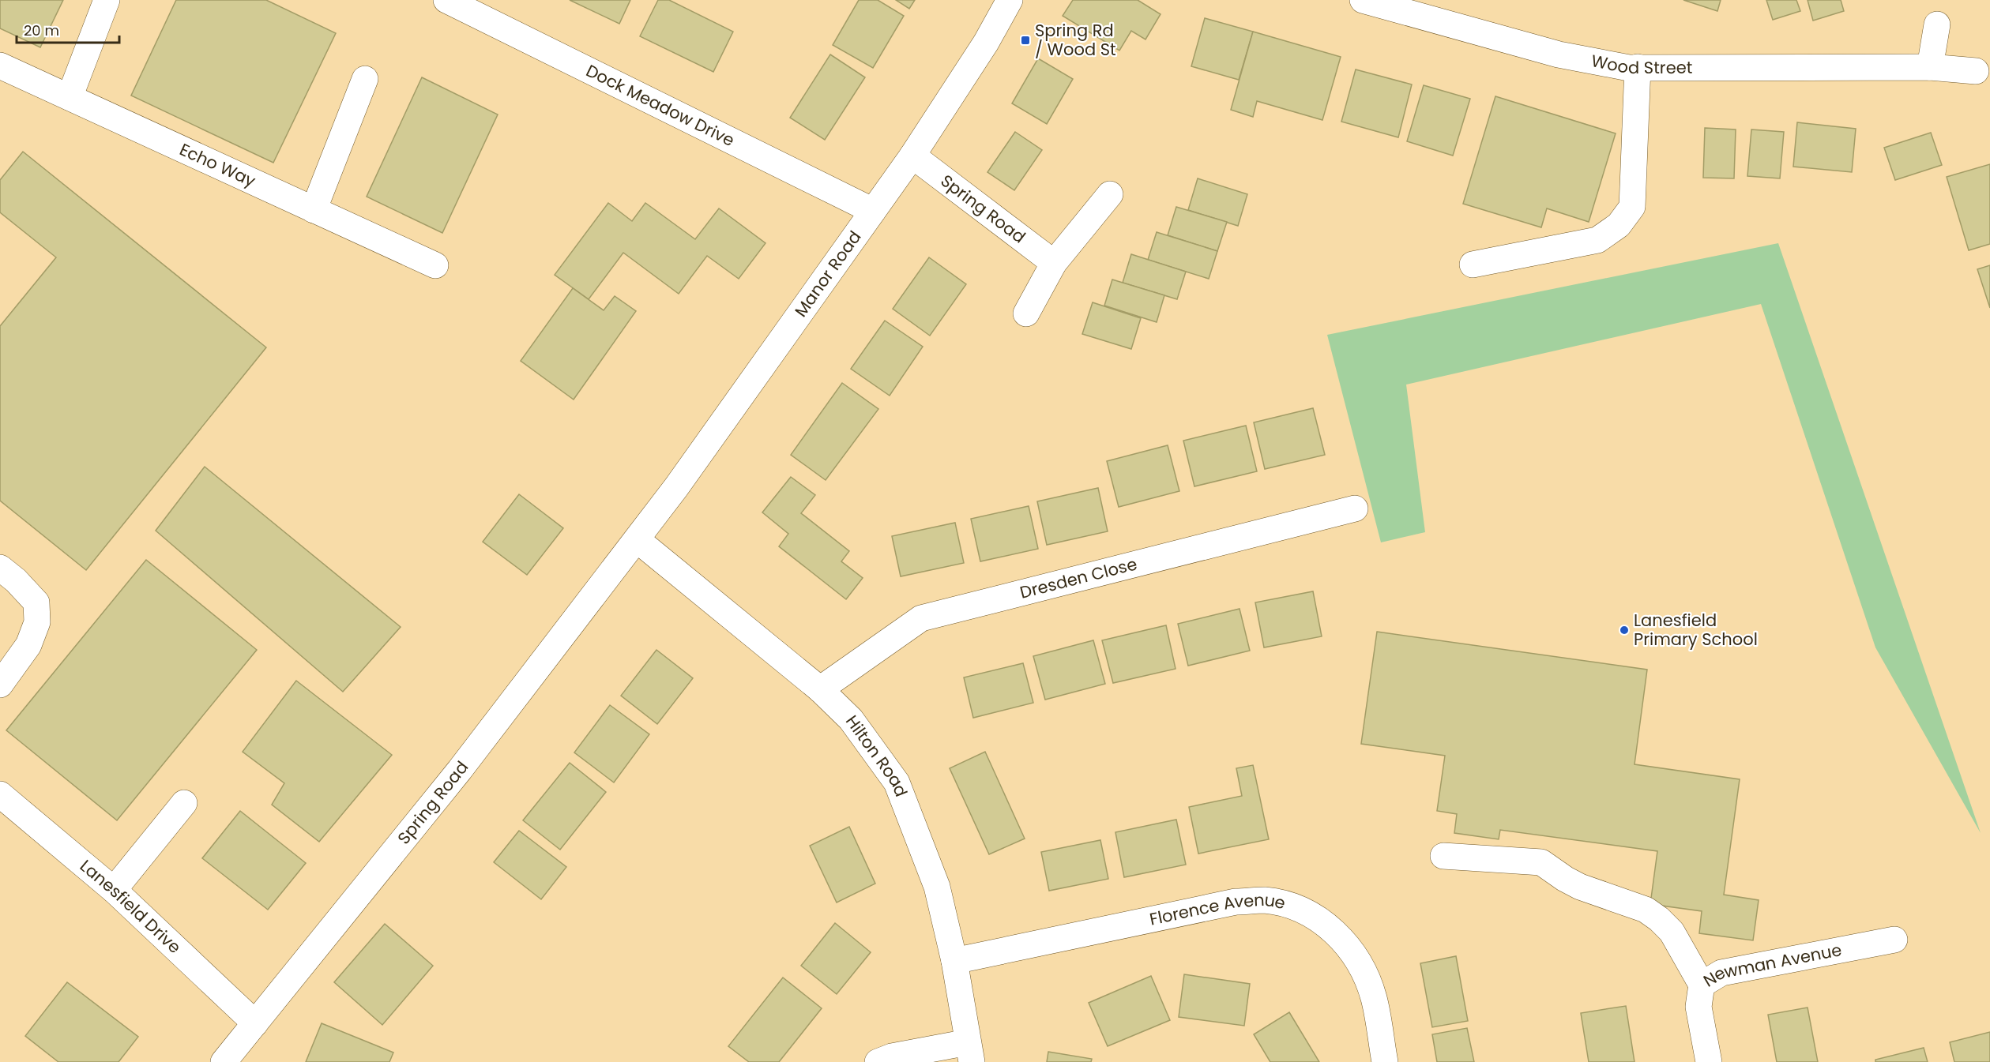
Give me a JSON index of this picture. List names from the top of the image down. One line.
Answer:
{"streets":{"street":["Wood Street","Dock Meadow Drive","Echo Way","Spring Road","Manor Road","Dresden Close","Hilton Road","Lanesfield Drive","Florence Avenue","Newman Avenue"]},"crossings":[["Dock Meadow Drive","Manor Road"],["Spring Road","Manor Road"],["Spring Road","Hilton Road"],["Spring Road","Lanesfield Drive"],["Manor Road","Hilton Road"],["Dresden Close","Hilton Road"],["Hilton Road","Florence Avenue"]],"places":{"transit":["Spring Rd / Wood St"],"other":["Lanesfield Primary School"]},"scale_bar":"20 m"}
